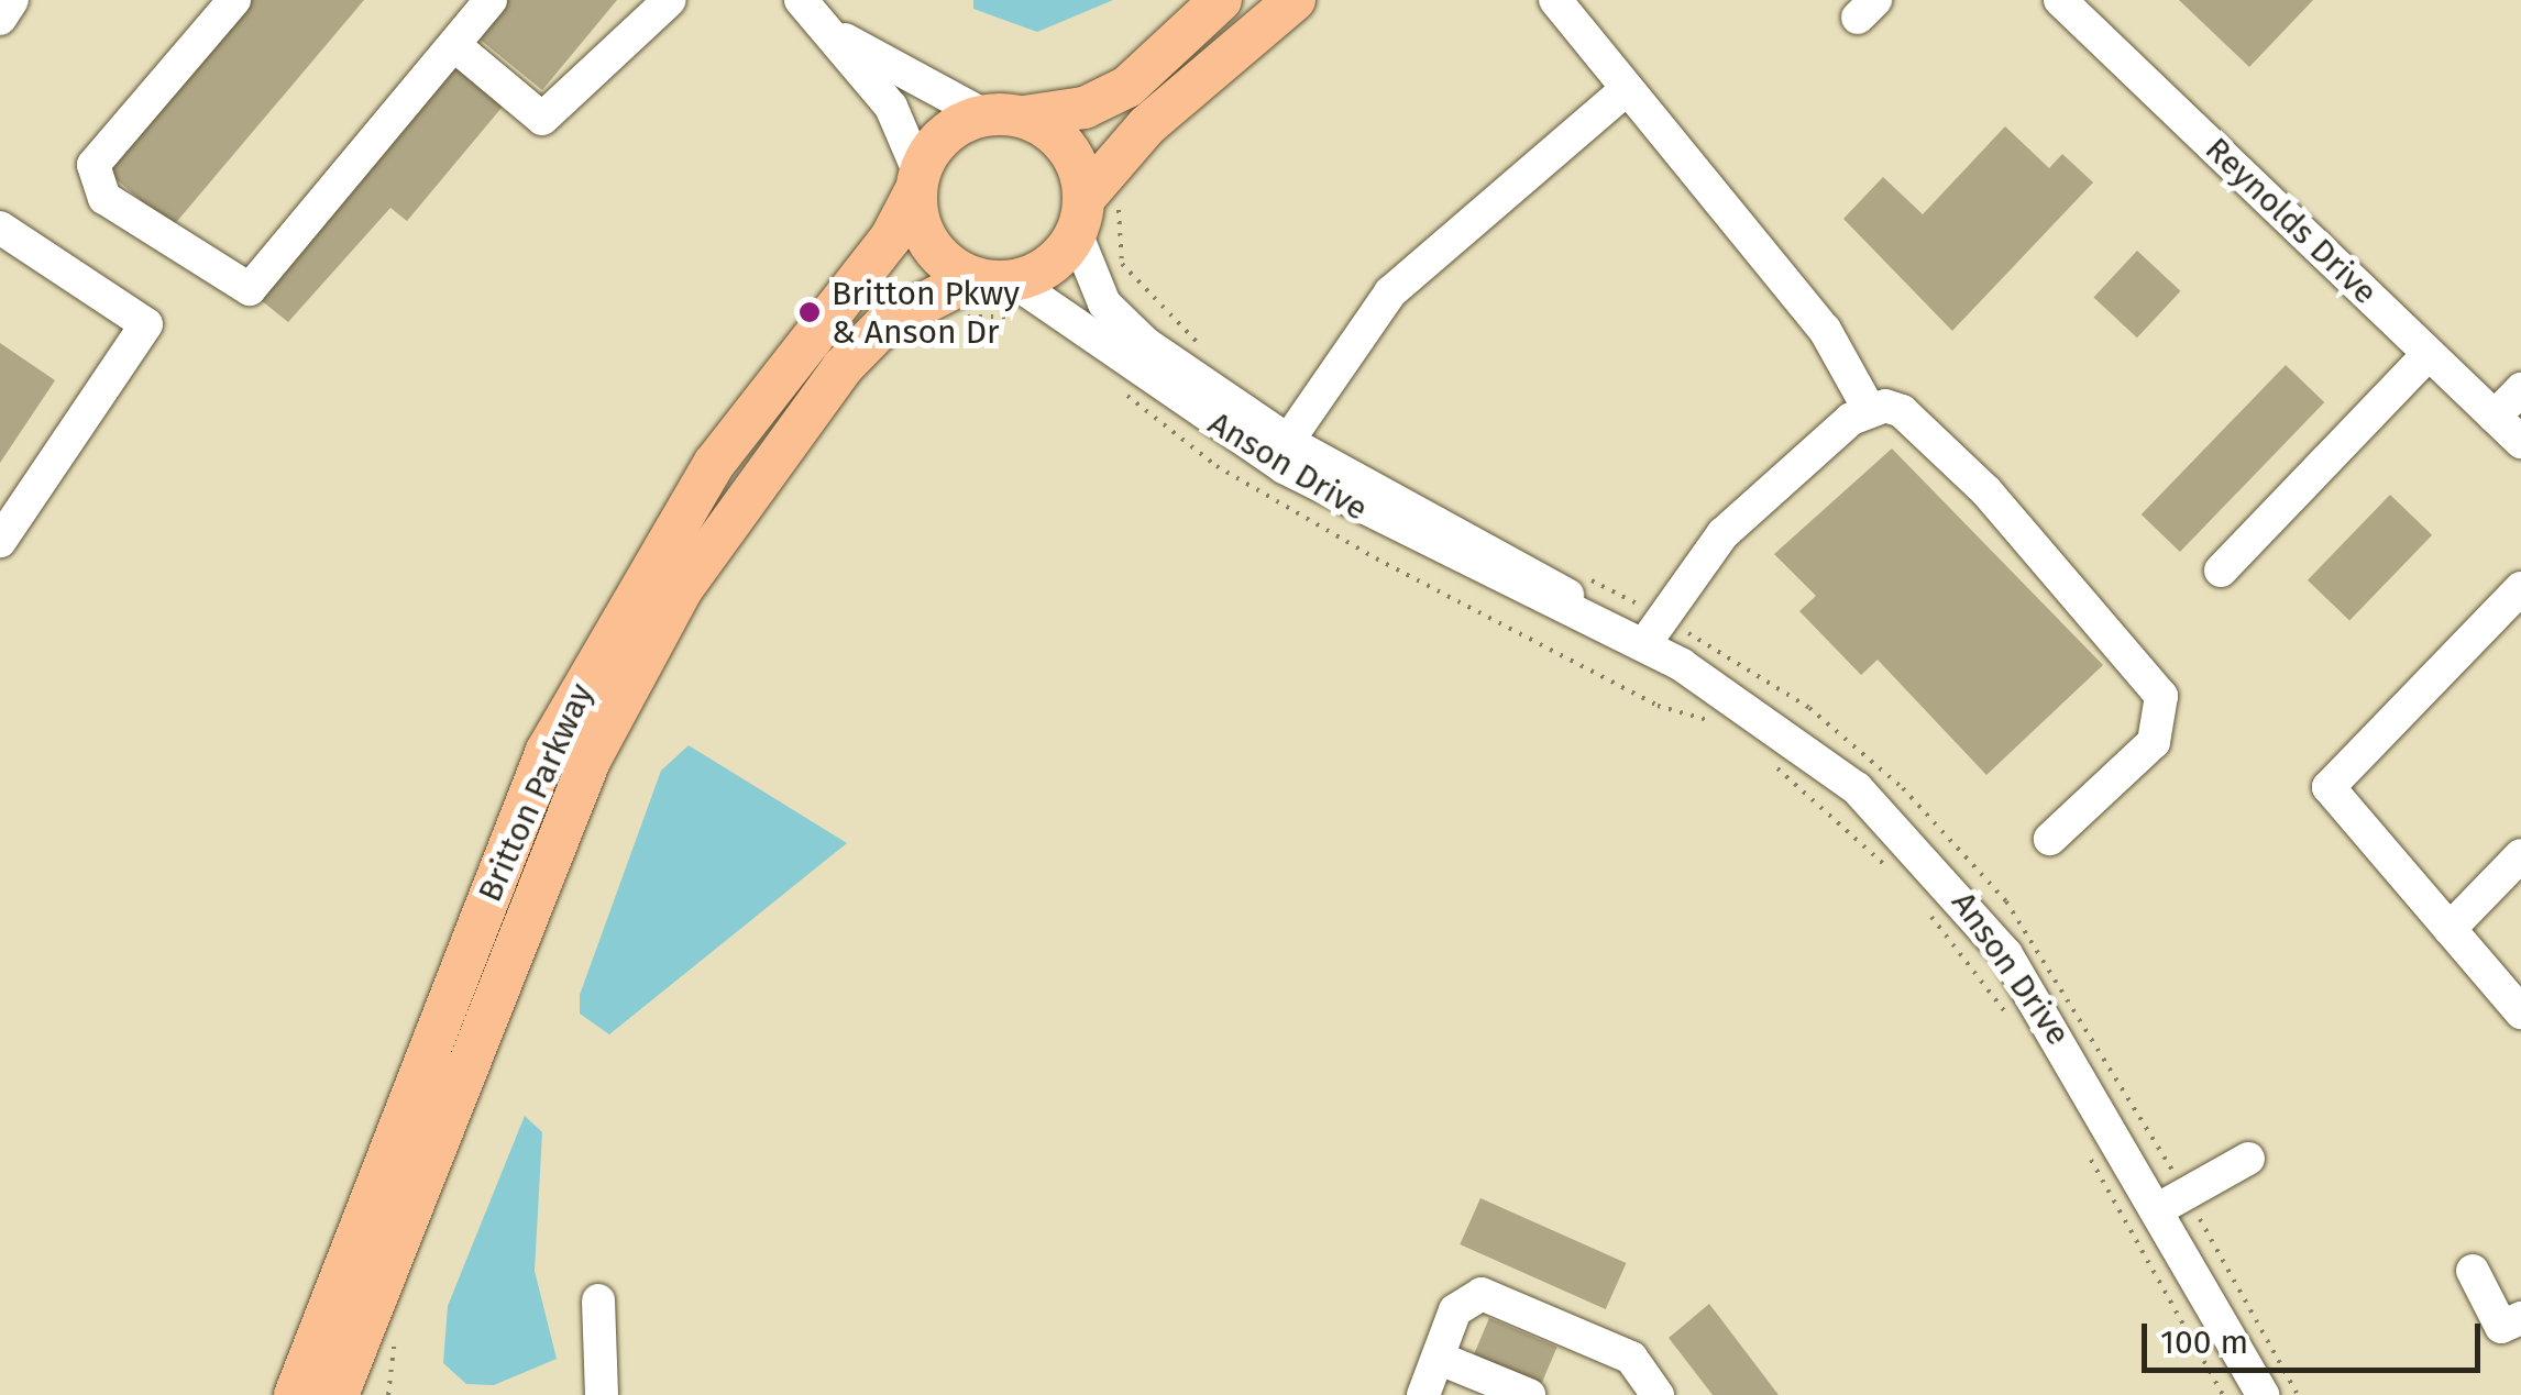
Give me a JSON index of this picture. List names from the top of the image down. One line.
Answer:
{"streets":{"main road":["Britton Parkway"],"street":["Reynolds Drive","Anson Drive"]},"crossings":[["Anson Drive","Britton Parkway"]],"places":["Britton Pkwy & Anson Dr"],"scale_bar":"100 m"}
